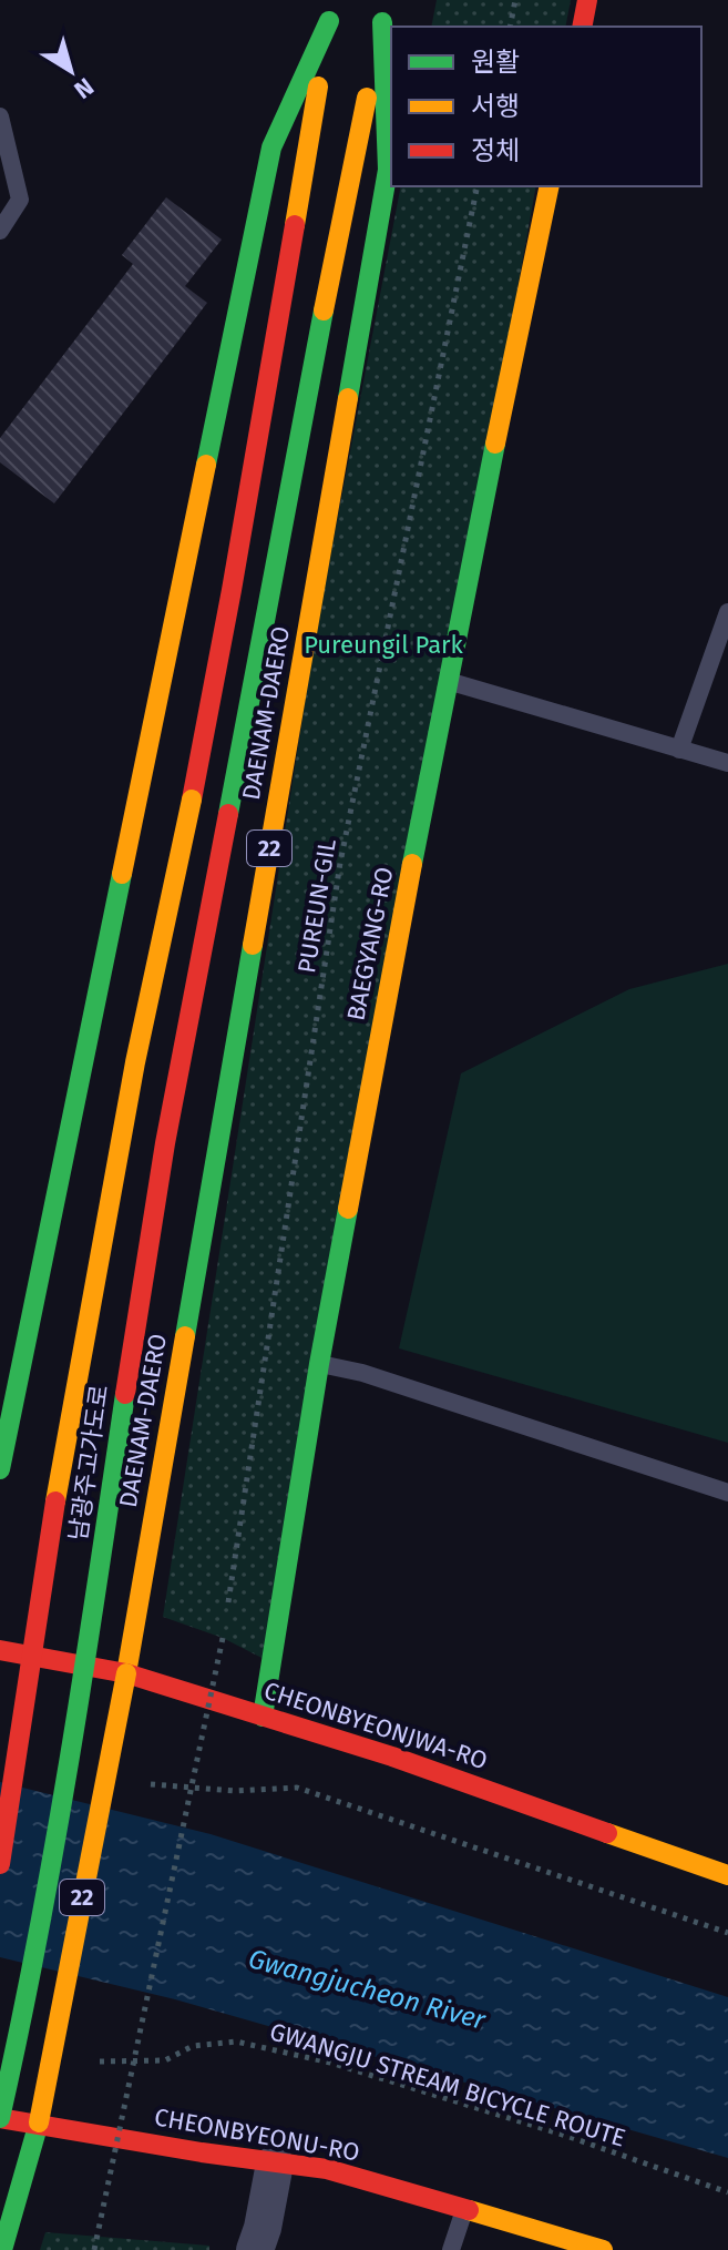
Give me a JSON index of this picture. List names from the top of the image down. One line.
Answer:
{"streets":{"main road":["DAENAM-DAERO","22","BAEGYANG-RO","남광주고가도로","CHEONBYEONJWA-RO","CHEONBYEONU-RO"],"path":["PUREUN-GIL","GWANGJU STREAM BICYCLE ROUTE"]},"crossings":[["DAENAM-DAERO","22"],["DAENAM-DAERO","남광주고가도로"],["DAENAM-DAERO","CHEONBYEONJWA-RO"],["22","CHEONBYEONJWA-RO"],["22","CHEONBYEONU-RO"],["BAEGYANG-RO","CHEONBYEONJWA-RO"],["남광주고가도로","CHEONBYEONU-RO"]],"water":["Gwangjucheon River"],"parks":["Pureungil Park"],"legend":["원활","서행","정체"],"north":"bottom right"}
